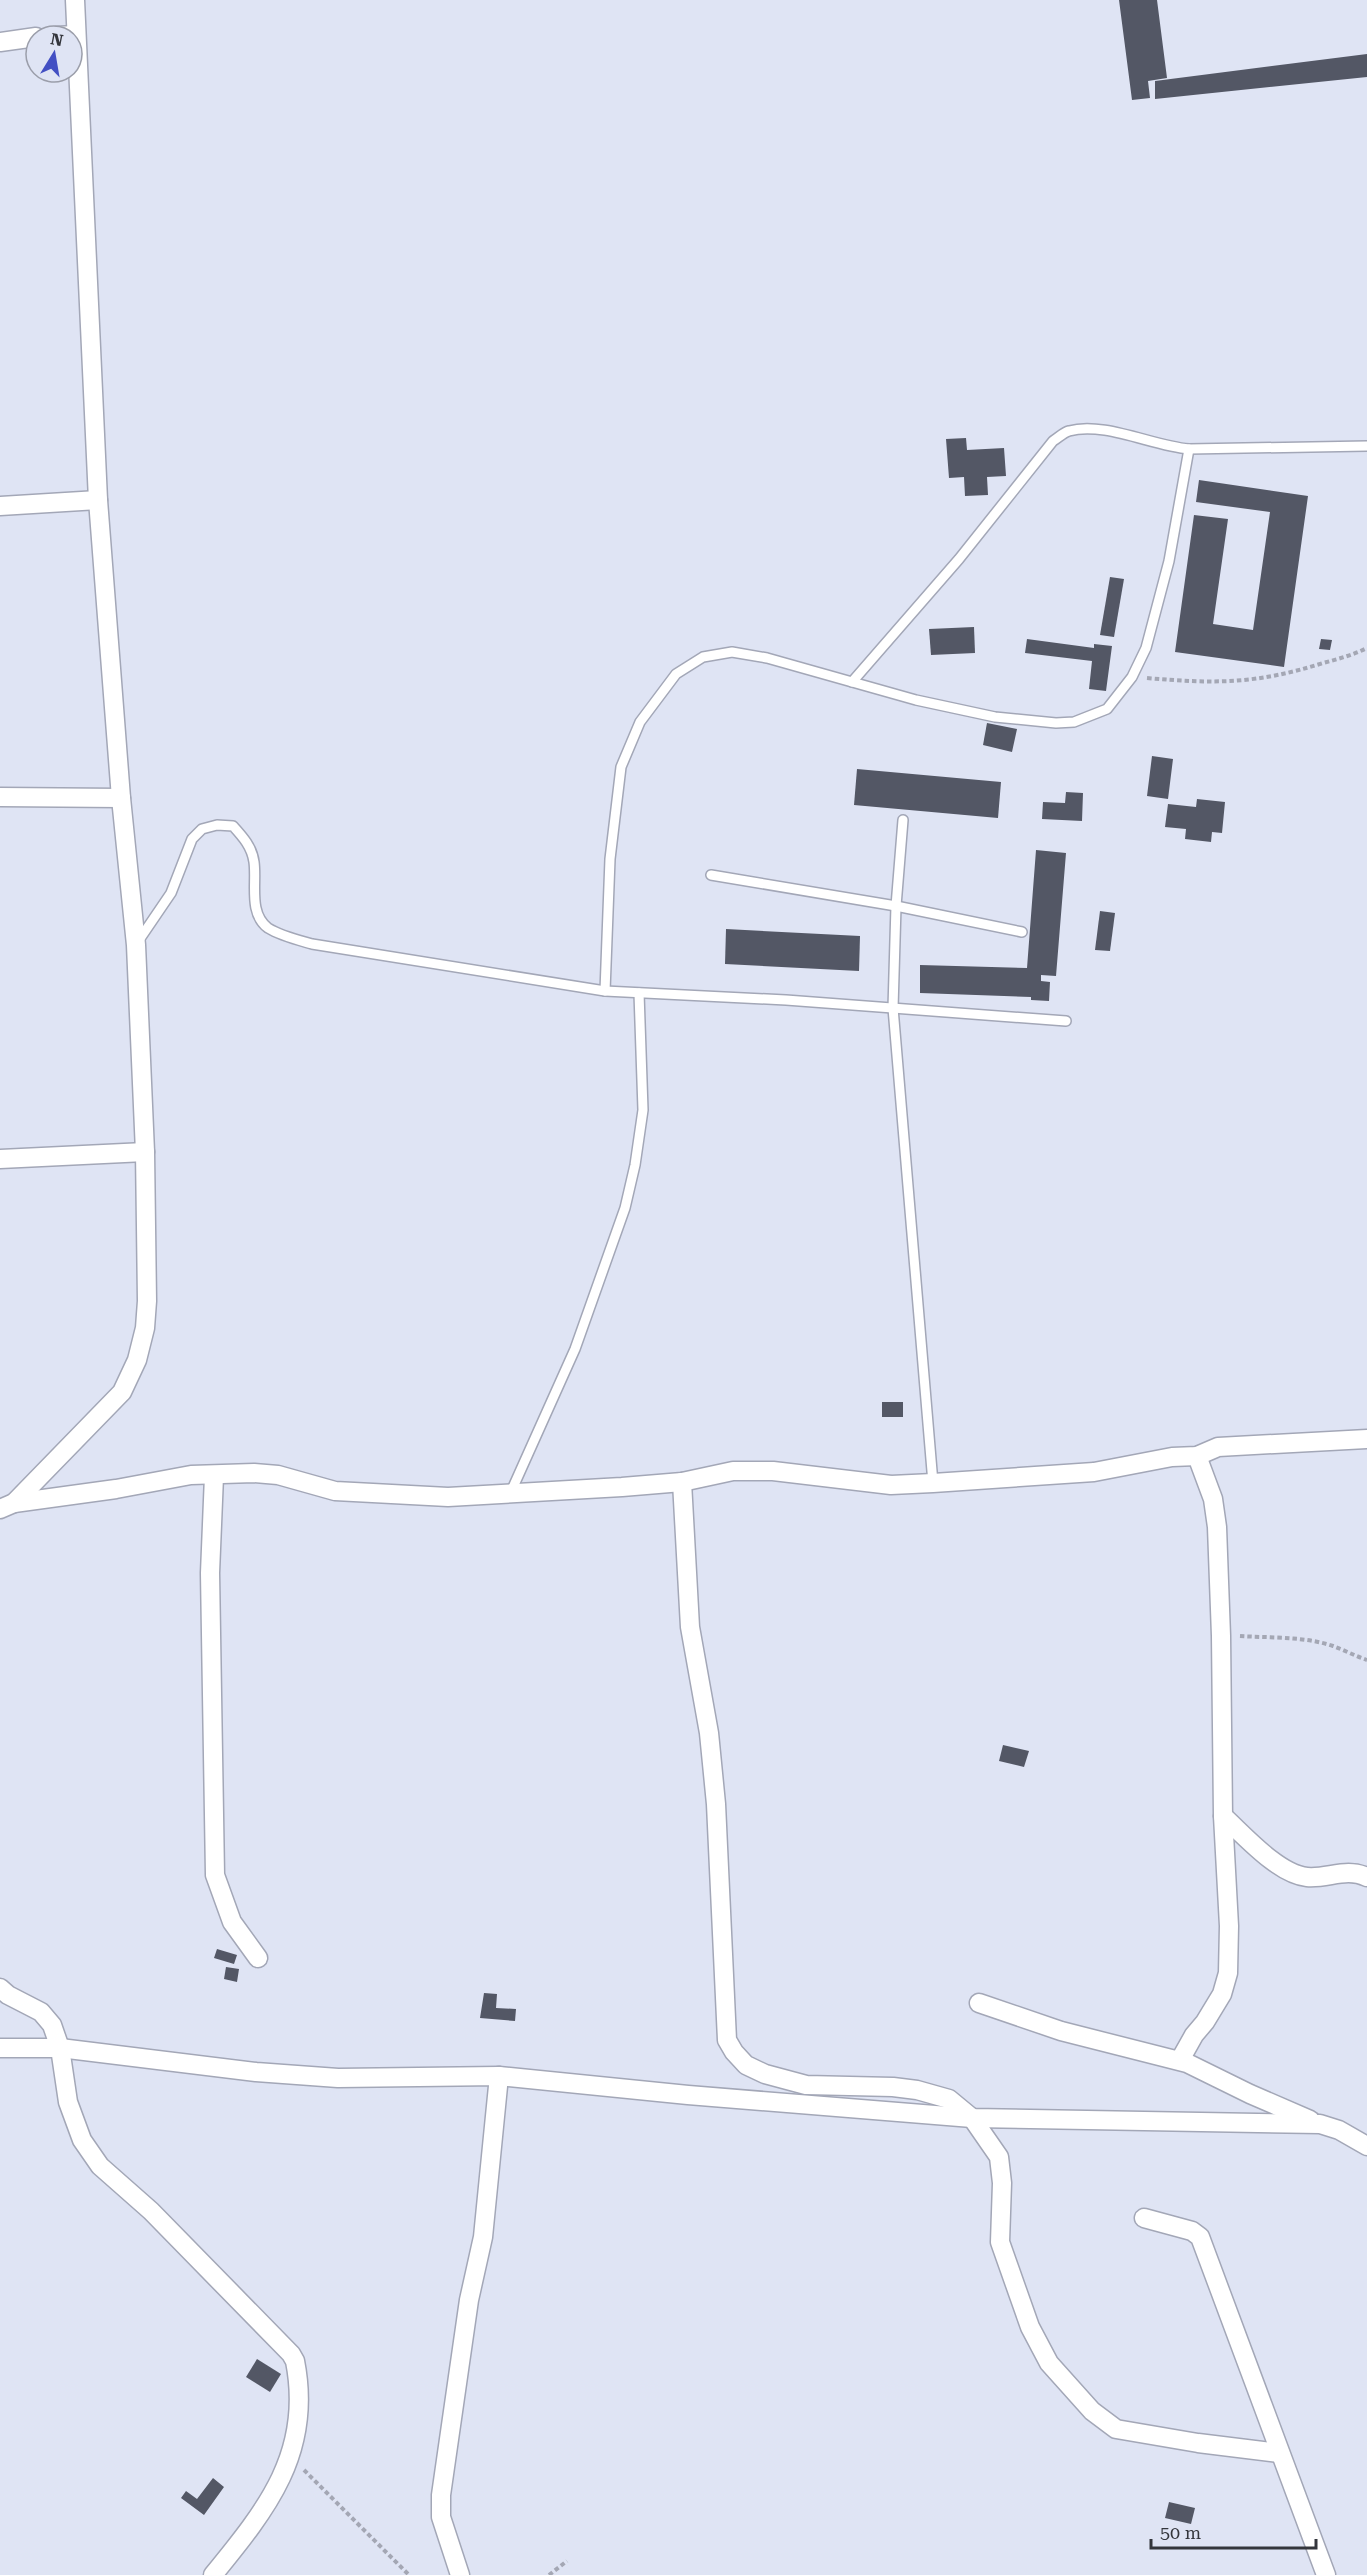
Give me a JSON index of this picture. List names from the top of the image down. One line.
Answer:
{"scale_bar":"50 m","north":"top"}
